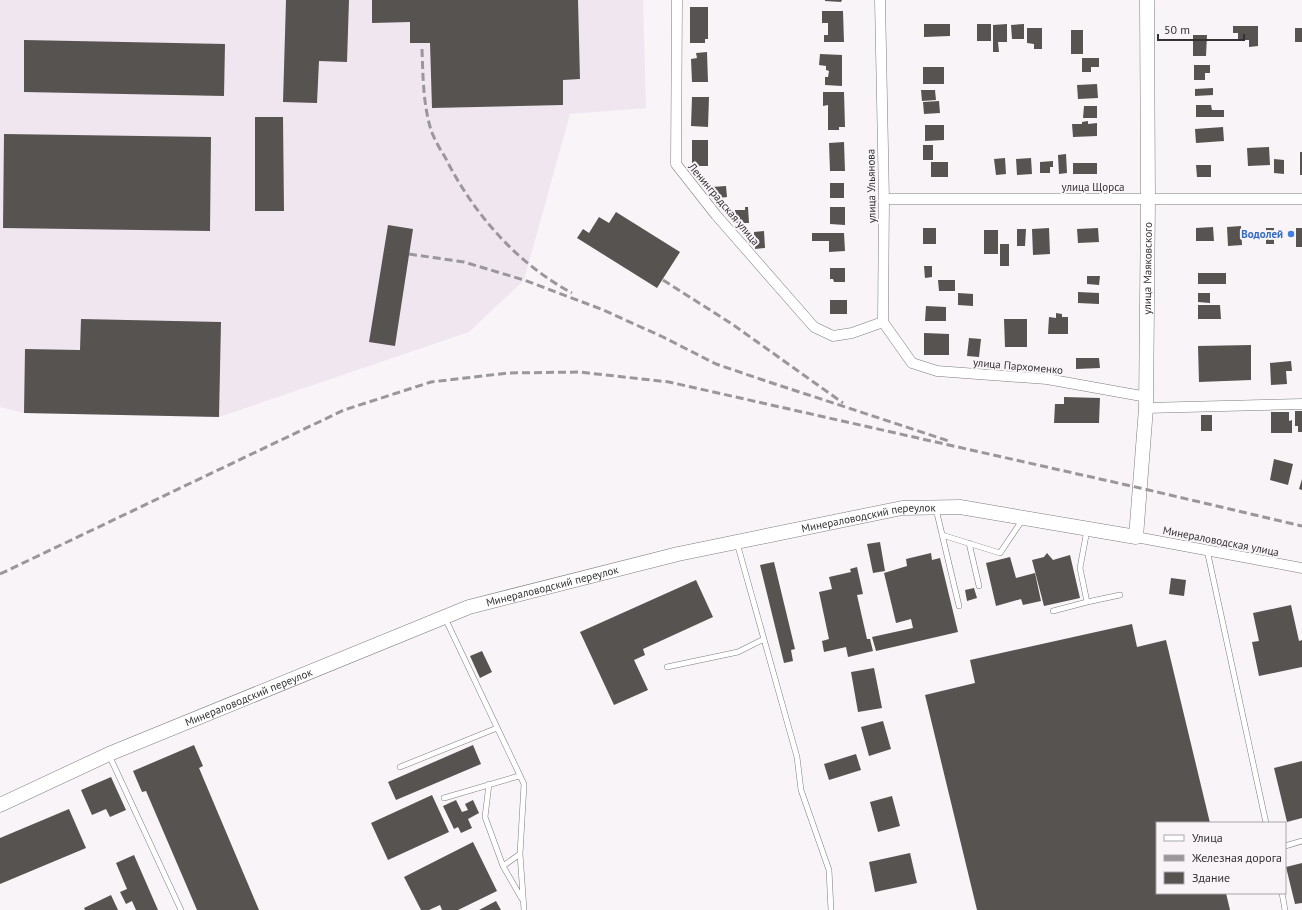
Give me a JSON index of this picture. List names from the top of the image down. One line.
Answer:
{"streets":{"street":["улица Ульянова","улица Щорса","Ленинградская улица","улица Маяковского","улица Пархоменко","Минераловодский переулок","Минераловодская улица"]},"crossings":[["улица Ульянова","улица Щорса"],["улица Ульянова","Ленинградская улица"],["улица Ульянова","улица Пархоменко"],["улица Щорса","улица Маяковского"],["Ленинградская улица","улица Пархоменко"],["улица Маяковского","улица Пархоменко"],["улица Маяковского","Минераловодский переулок"],["улица Маяковского","Минераловодская улица"],["Минераловодский переулок","Минераловодская улица"]],"places":["Водолей"],"legend":["Улица","Железная дорога","Здание"],"scale_bar":"50 m"}
